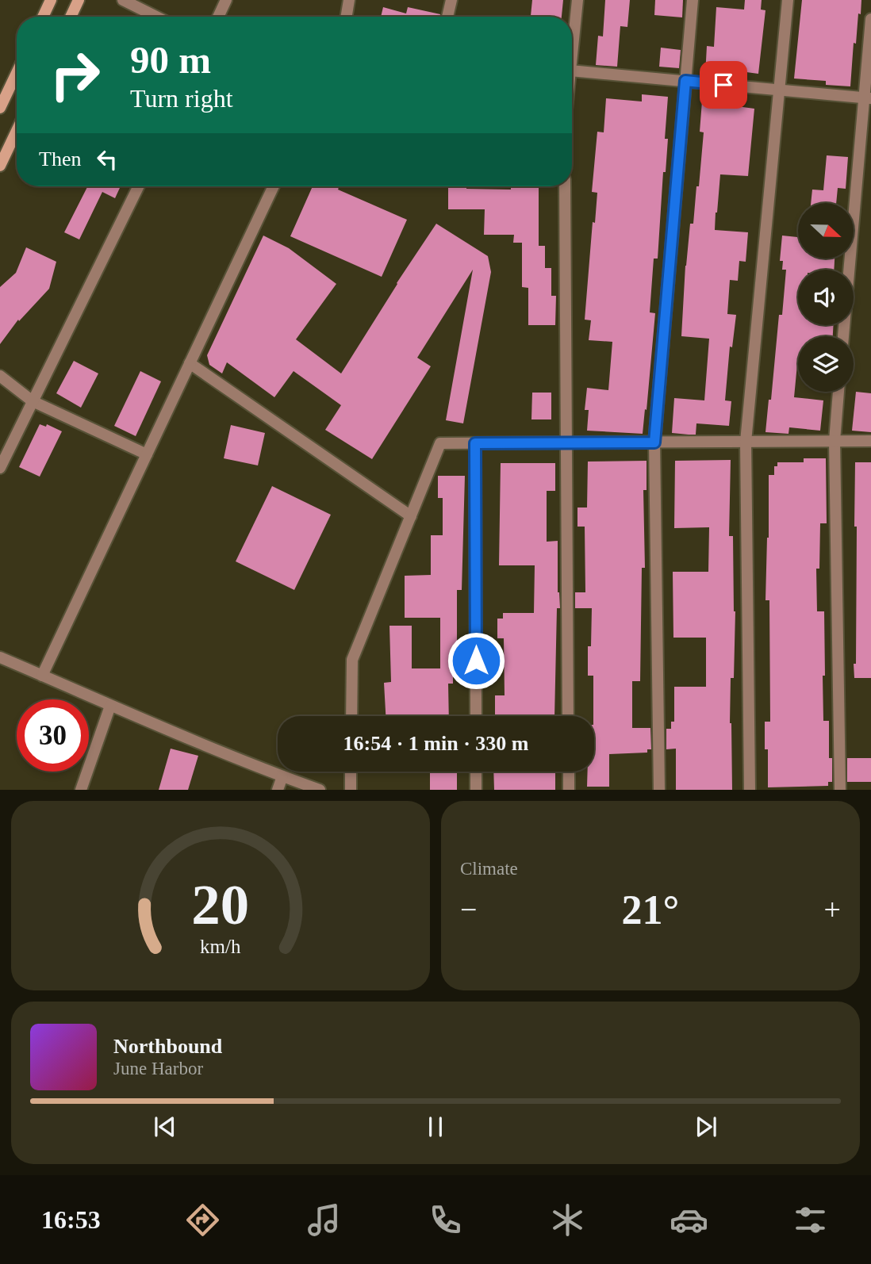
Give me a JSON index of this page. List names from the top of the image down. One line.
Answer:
{"north":"right","page":{"turn":["90 m","Turn right"],"then":"Then","limit":"30","trip":"16:54 · 1 min · 330 m","tile":"Climate","heat":["−","21°","+"],"song":["Northbound","June Harbor"],"tabs":"16:53","gauge":["20","km/h"]}}
